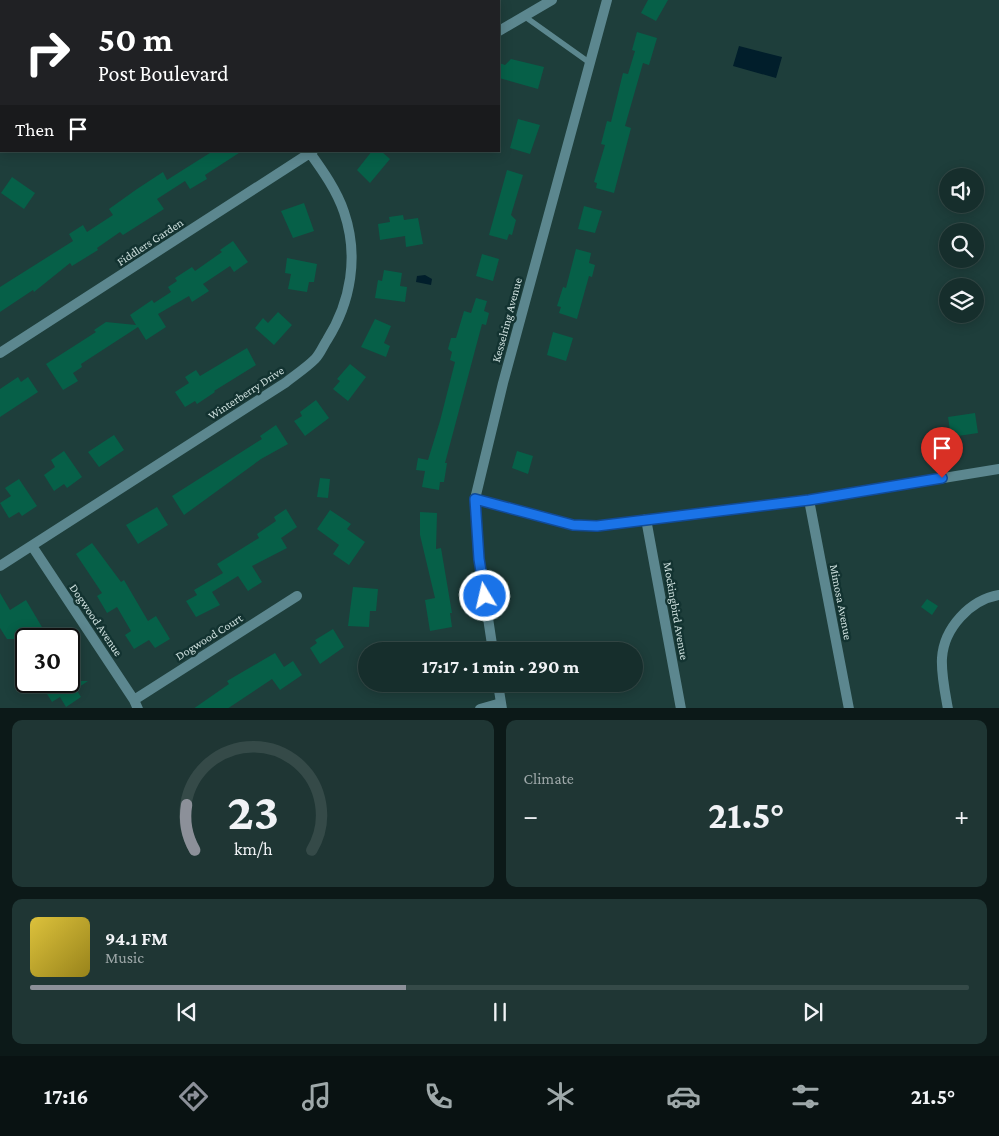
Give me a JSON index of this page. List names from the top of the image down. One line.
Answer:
{"streets":{"street":["Fiddlers Garden","Kesselring Avenue","Winterberry Drive","Mimosa Avenue","Mockingbird Avenue","Dogwood Avenue","Dogwood Court"]},"crossings":[["Fiddlers Garden","Winterberry Drive"],["Winterberry Drive","Dogwood Avenue"],["Dogwood Avenue","Dogwood Court"]],"page":{"turn":["50 m","Post Boulevard"],"then":"Then","limit":"30","trip":"17:17 · 1 min · 290 m","tile":"Climate","heat":["−","21.5°","+"],"song":["94.1 FM","Music"],"tabs":["17:16","21.5°"],"gauge":["23","km/h"]}}
